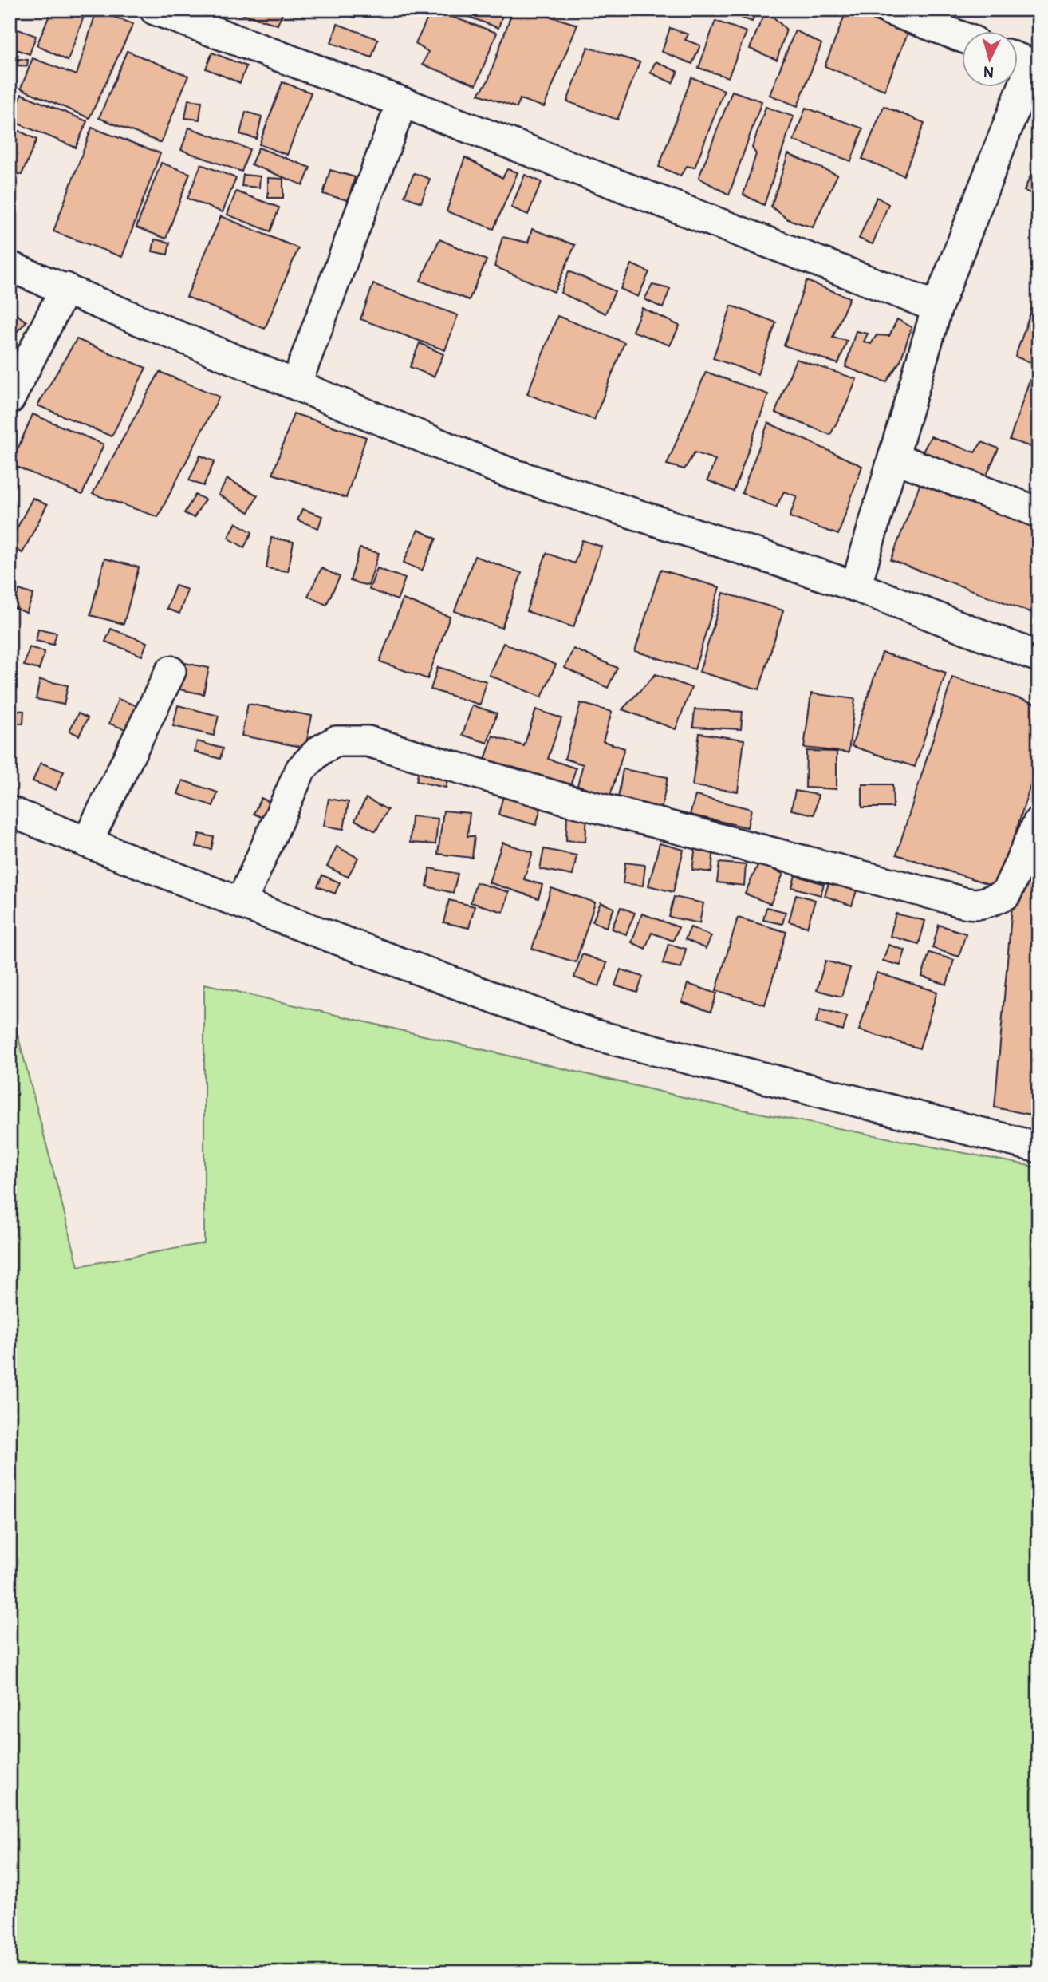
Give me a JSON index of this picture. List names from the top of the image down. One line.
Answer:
{"north":"bottom"}
